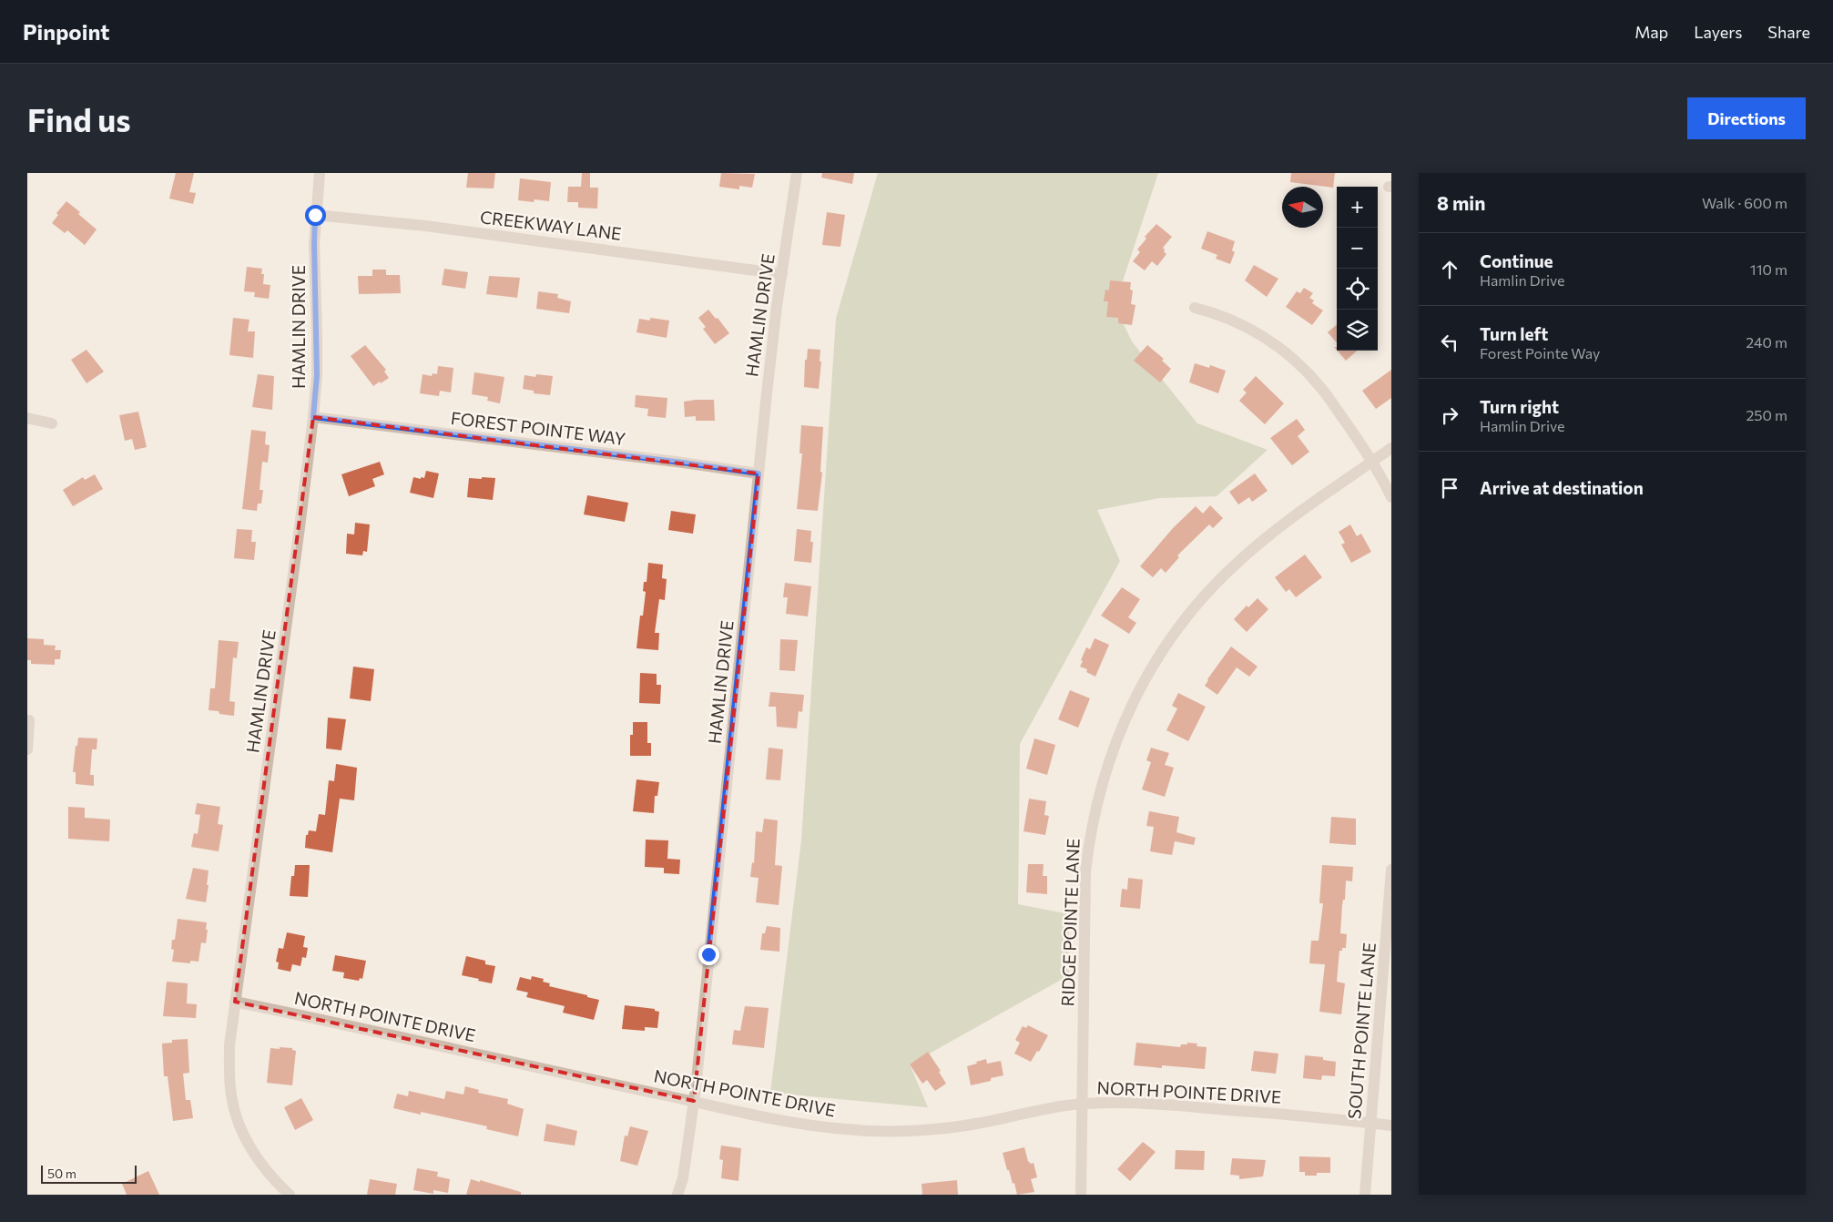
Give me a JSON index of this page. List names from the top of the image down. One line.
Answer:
{"streets":{"street":["CREEKWAY LANE","HAMLIN DRIVE","FOREST POINTE WAY","RIDGE POINTE LANE","NORTH POINTE DRIVE","SOUTH POINTE LANE"]},"crossings":[["CREEKWAY LANE","HAMLIN DRIVE"],["HAMLIN DRIVE","FOREST POINTE WAY"],["HAMLIN DRIVE","NORTH POINTE DRIVE"],["RIDGE POINTE LANE","NORTH POINTE DRIVE"],["NORTH POINTE DRIVE","SOUTH POINTE LANE"]],"scale_bar":"50 m","north":"left","page":{"header":"Pinpoint","nav":["Map","Layers","Share"],"buttons":"Directions","title":"Find us","heading":["8 min","Walk · 600 m"],"map_buttons":["+","−"],"list":[["Continue","Hamlin Drive","110 m"],["Turn left","Forest Pointe Way","240 m"],["Turn right","Hamlin Drive","250 m"],"Arrive at destination"],"scale":"50 m"}}
